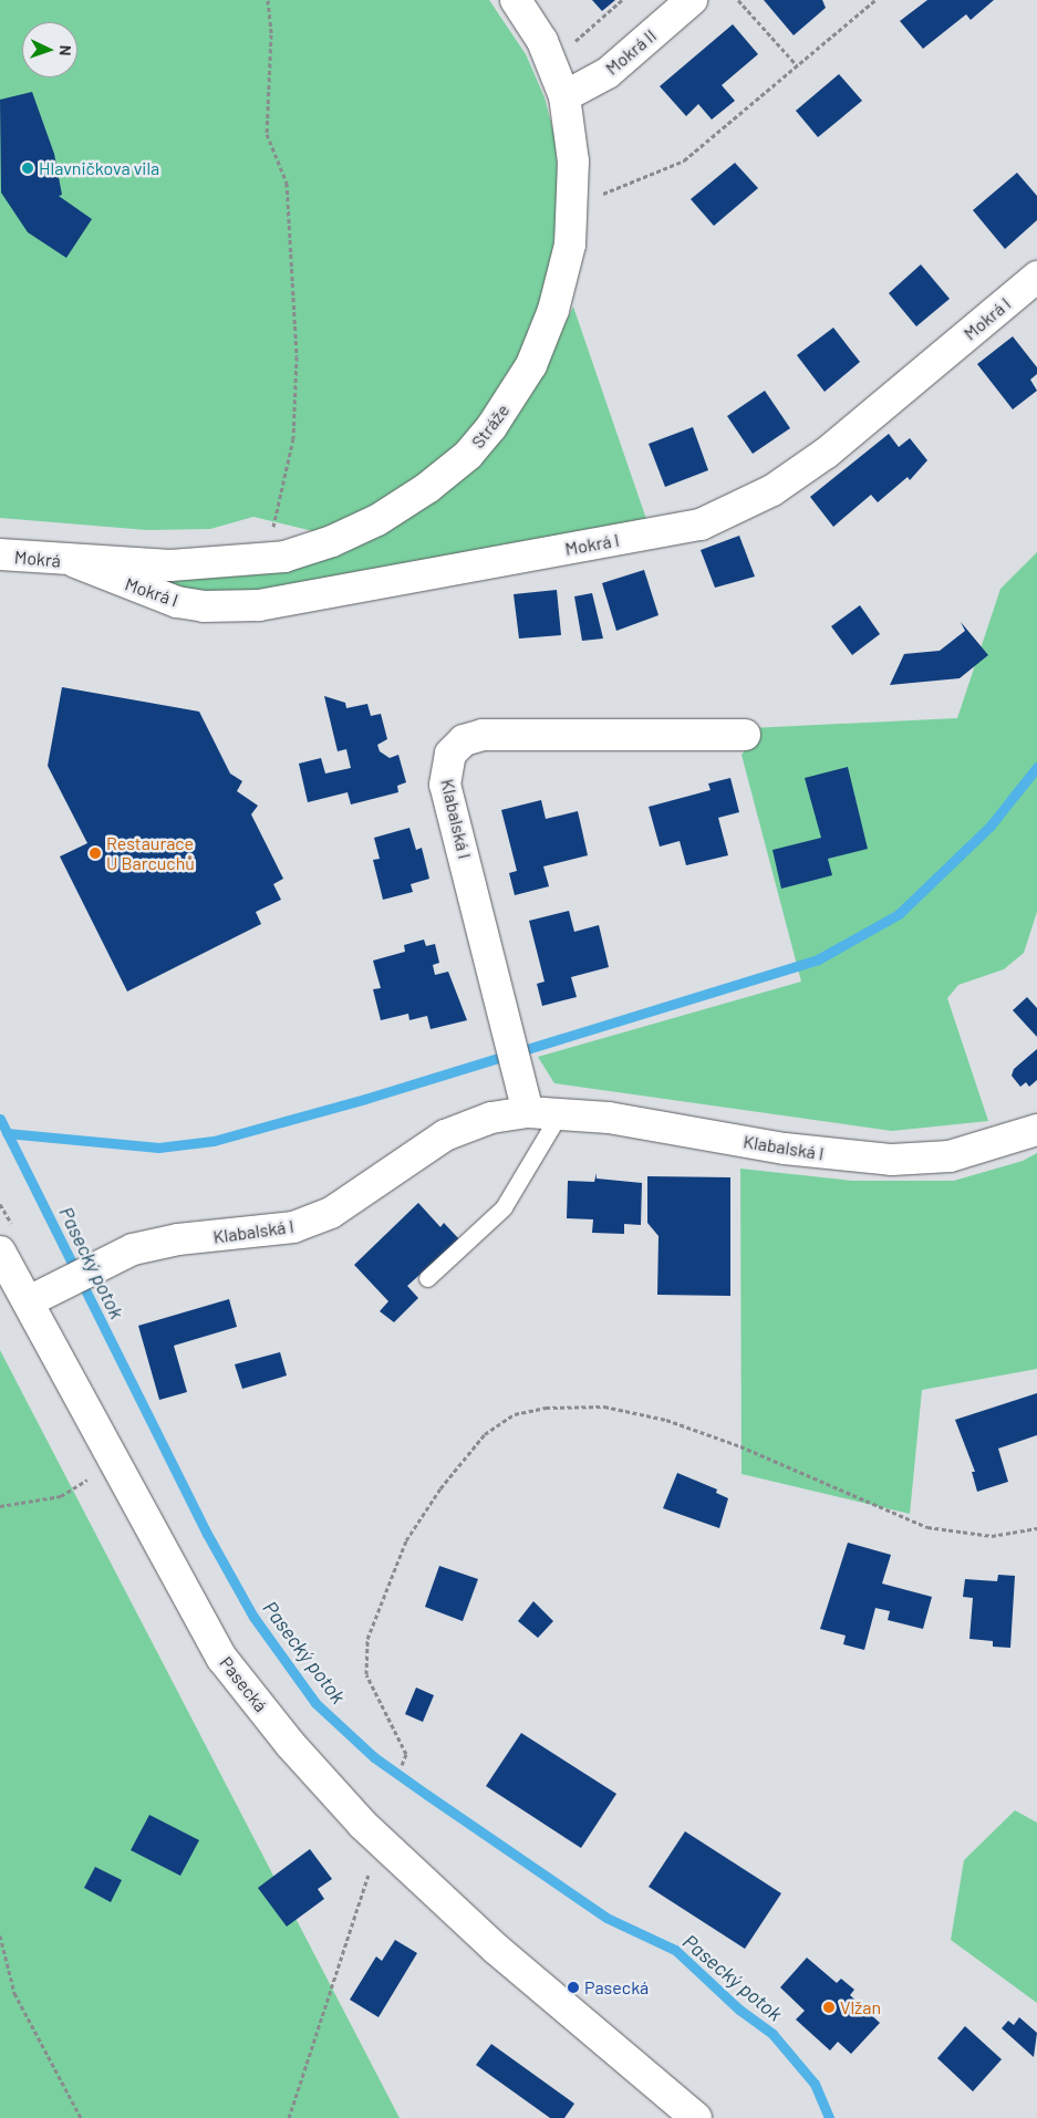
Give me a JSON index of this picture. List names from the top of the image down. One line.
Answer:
{"streets":{"street":["Mokrá II","Mokrá I","Stráže","Mokrá","Klabalská I","Pasecká"]},"crossings":[["Mokrá II","Stráže"],["Mokrá I","Stráže"],["Mokrá I","Mokrá"],["Stráže","Mokrá"],["Klabalská I","Pasecká"]],"water":["Pasecký potok"],"places":["Hlavničkova vila","Restaurace U Barcuchů","Pasecká","Vlžan"],"north":"right"}
